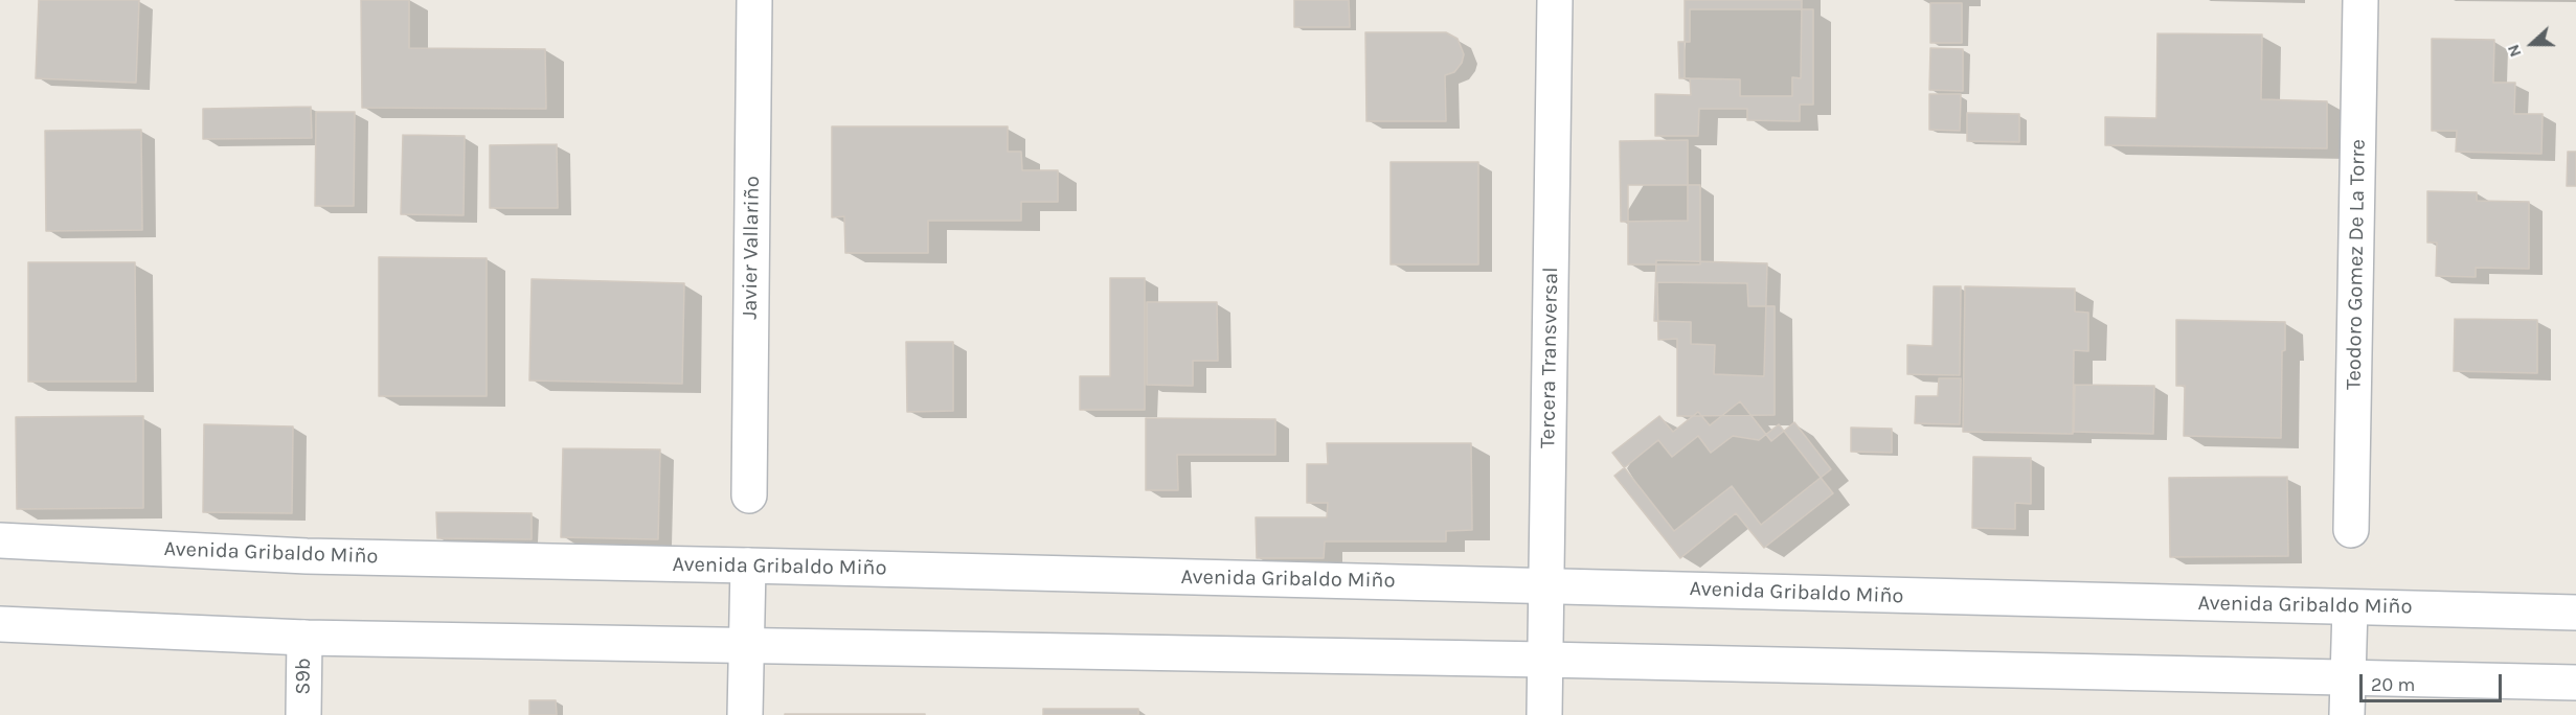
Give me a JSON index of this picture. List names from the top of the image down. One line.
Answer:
{"streets":{"street":["Javier Vallariño","Teodoro Gomez De La Torre","Tercera Transversal","Avenida Gribaldo Miño","S9b"]},"crossings":[["Tercera Transversal","Avenida Gribaldo Miño"]],"scale_bar":"20 m","north":"left"}
